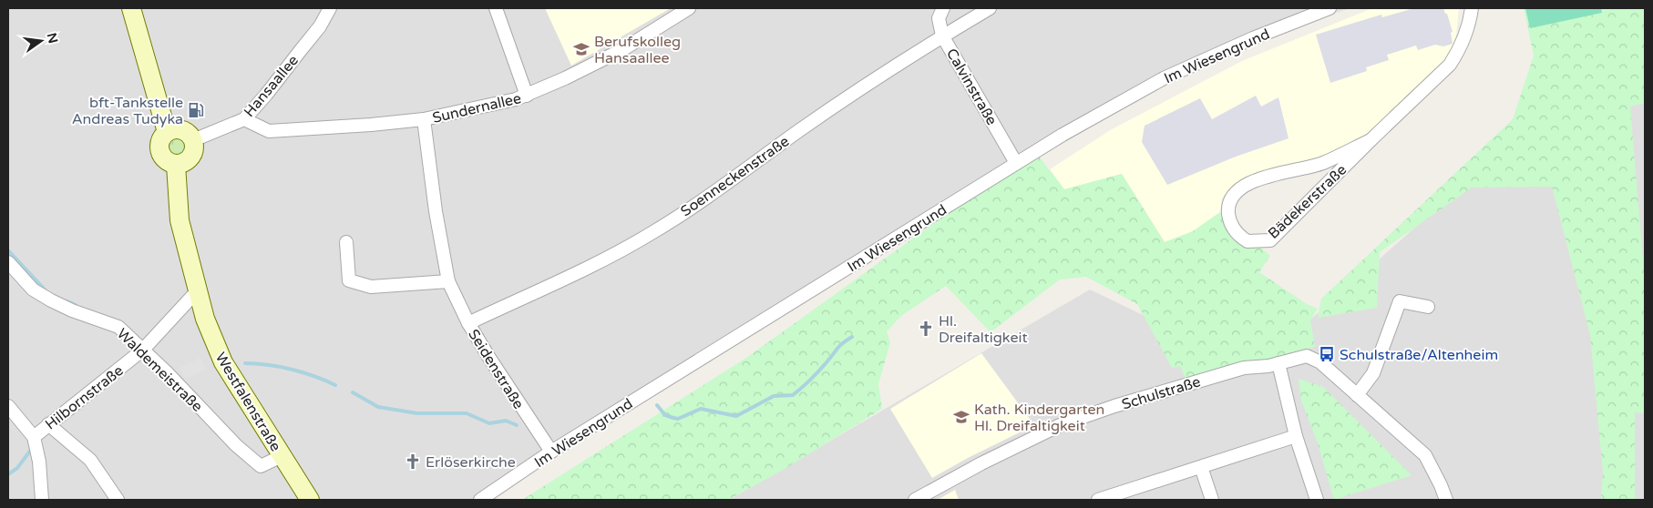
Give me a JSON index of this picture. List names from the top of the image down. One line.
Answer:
{"streets":{"main road":["Westfalenstraße"],"street":["Im Wiesengrund","Hansaallee","Calvinstraße","Sundernallee","Soenneckenstraße","Bädekerstraße","Seidenstraße","Waldemeistraße","Schulstraße","Hilbornstraße"]},"crossings":[["Im Wiesengrund","Calvinstraße"],["Im Wiesengrund","Seidenstraße"],["Hansaallee","Sundernallee"],["Hansaallee","Westfalenstraße"],["Calvinstraße","Soenneckenstraße"],["Sundernallee","Seidenstraße"],["Soenneckenstraße","Seidenstraße"],["Waldemeistraße","Hilbornstraße"],["Waldemeistraße","Westfalenstraße"],["Hilbornstraße","Westfalenstraße"]],"places":{"school or university":["Berufskolleg Hansaallee","Kath. Kindergarten Hl. Dreifaltigkeit"],"fuel station":["bft-Tankstelle Andreas Tudyka"],"church":["Hl. Dreifaltigkeit","Erlöserkirche"],"bus stop":["Schulstraße/Altenheim"]},"north":"right"}
